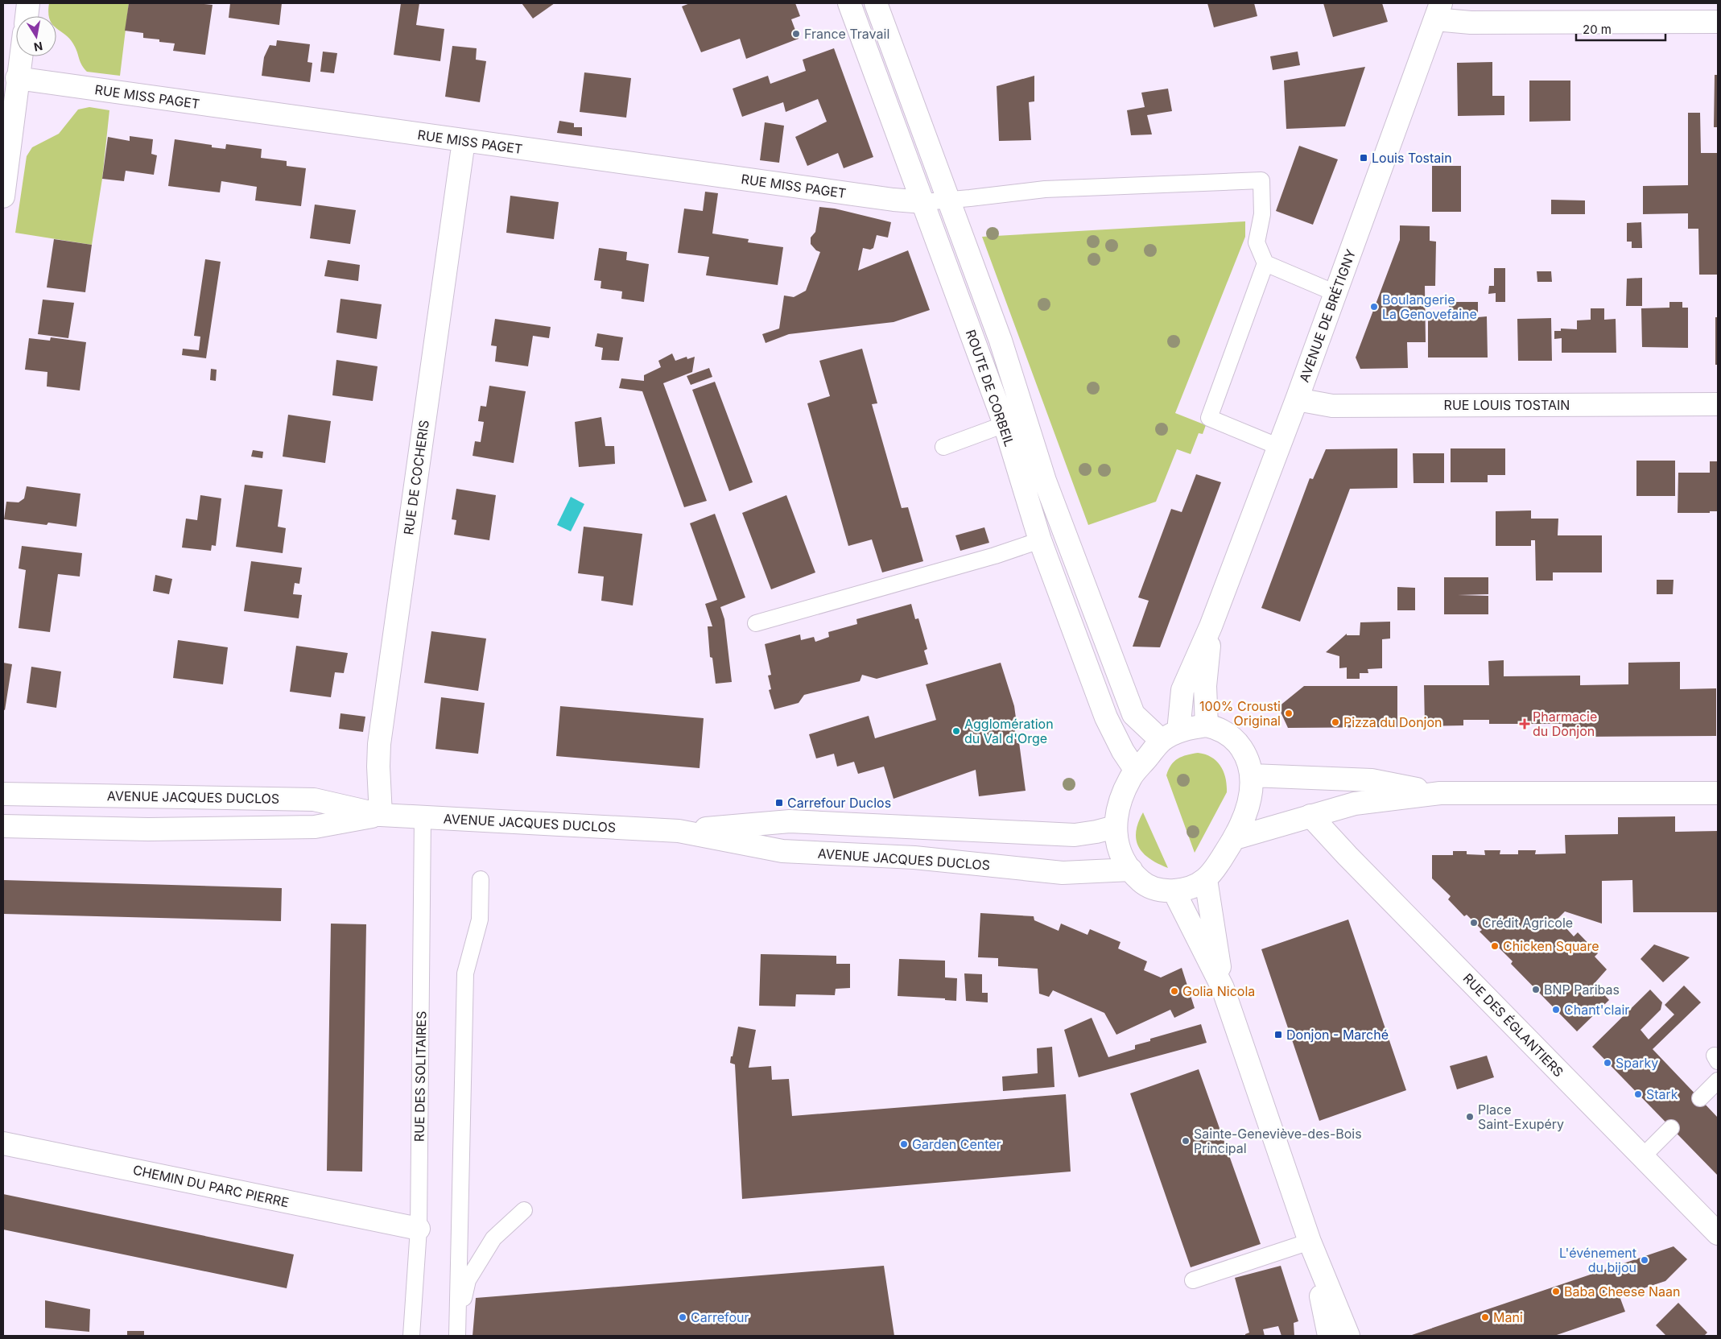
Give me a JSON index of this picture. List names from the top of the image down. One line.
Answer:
{"streets":{"main road":["RUE MISS PAGET","AVENUE DE BRÉTIGNY","ROUTE DE CORBEIL","RUE LOUIS TOSTAIN","RUE DE COCHERIS","AVENUE JACQUES DUCLOS","RUE DES ÉGLANTIERS","CHEMIN DU PARC PIERRE"],"lane":["RUE DES SOLITAIRES"]},"crossings":[["RUE MISS PAGET","ROUTE DE CORBEIL"],["RUE MISS PAGET","RUE DE COCHERIS"],["AVENUE DE BRÉTIGNY","ROUTE DE CORBEIL"],["AVENUE DE BRÉTIGNY","RUE LOUIS TOSTAIN"],["RUE DE COCHERIS","AVENUE JACQUES DUCLOS"],["AVENUE JACQUES DUCLOS","RUE DES SOLITAIRES"],["RUE DES SOLITAIRES","CHEMIN DU PARC PIERRE"]],"places":{"other":["France Travail","Boulangerie La Genovefaine","100% Crousti Original","Pizza du Donjon","Agglomération du Val d'Orge","Crédit Agricole","Chicken Square","BNP Paribas","Golia Nicola","Chant'clair","Sparky","Stark","Place Saint-Exupéry","Sainte-Geneviève-des-Bois Principal","Garden Center","L'événement du bijou","Baba Cheese Naan","Carrefour","Mani"],"transit":["Louis Tostain","Carrefour Duclos","Donjon - Marché"],"health":["Pharmacie du Donjon"]},"scale_bar":"20 m","north":"bottom"}
